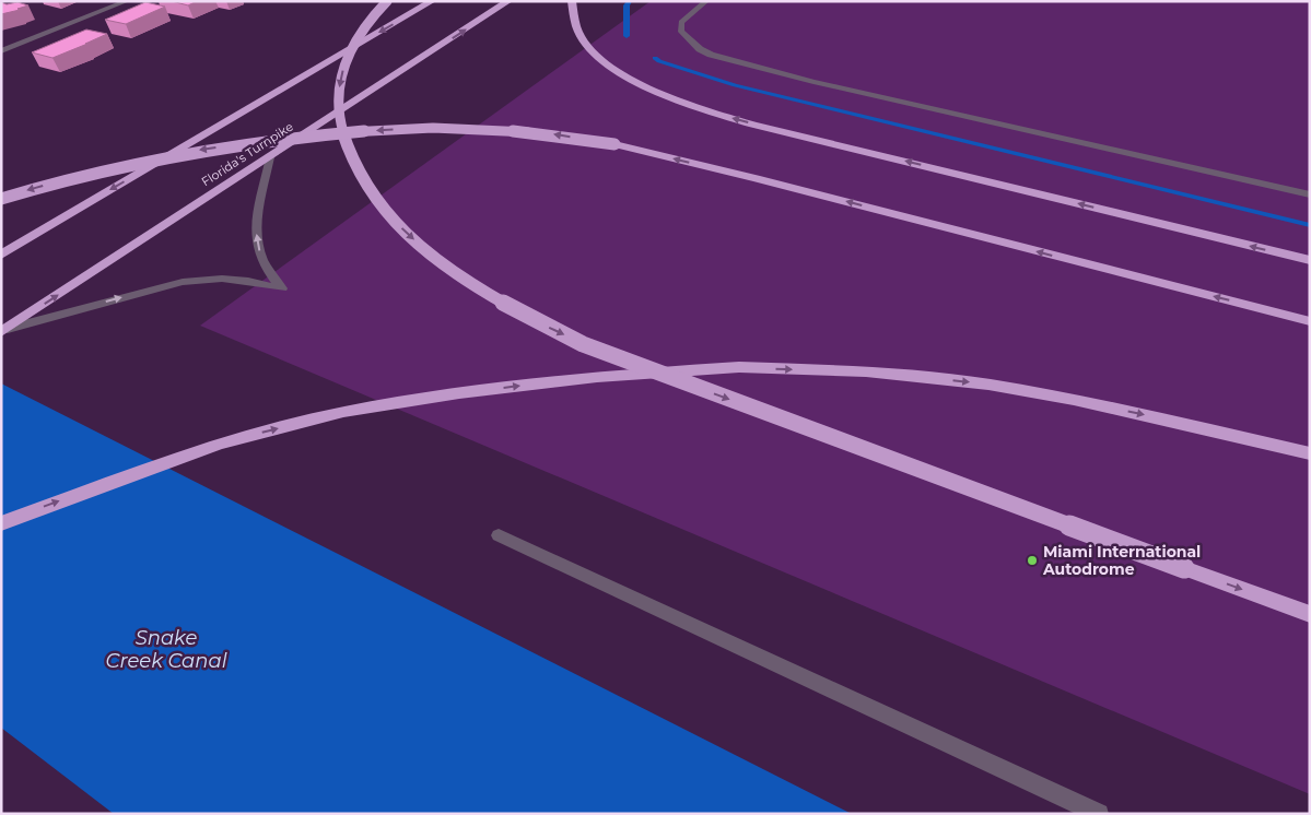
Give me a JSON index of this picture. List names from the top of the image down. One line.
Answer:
{"streets":{"highway":["Florida's Turnpike"]},"water":["Snake Creek Canal"],"places":["Miami International Autodrome"]}
